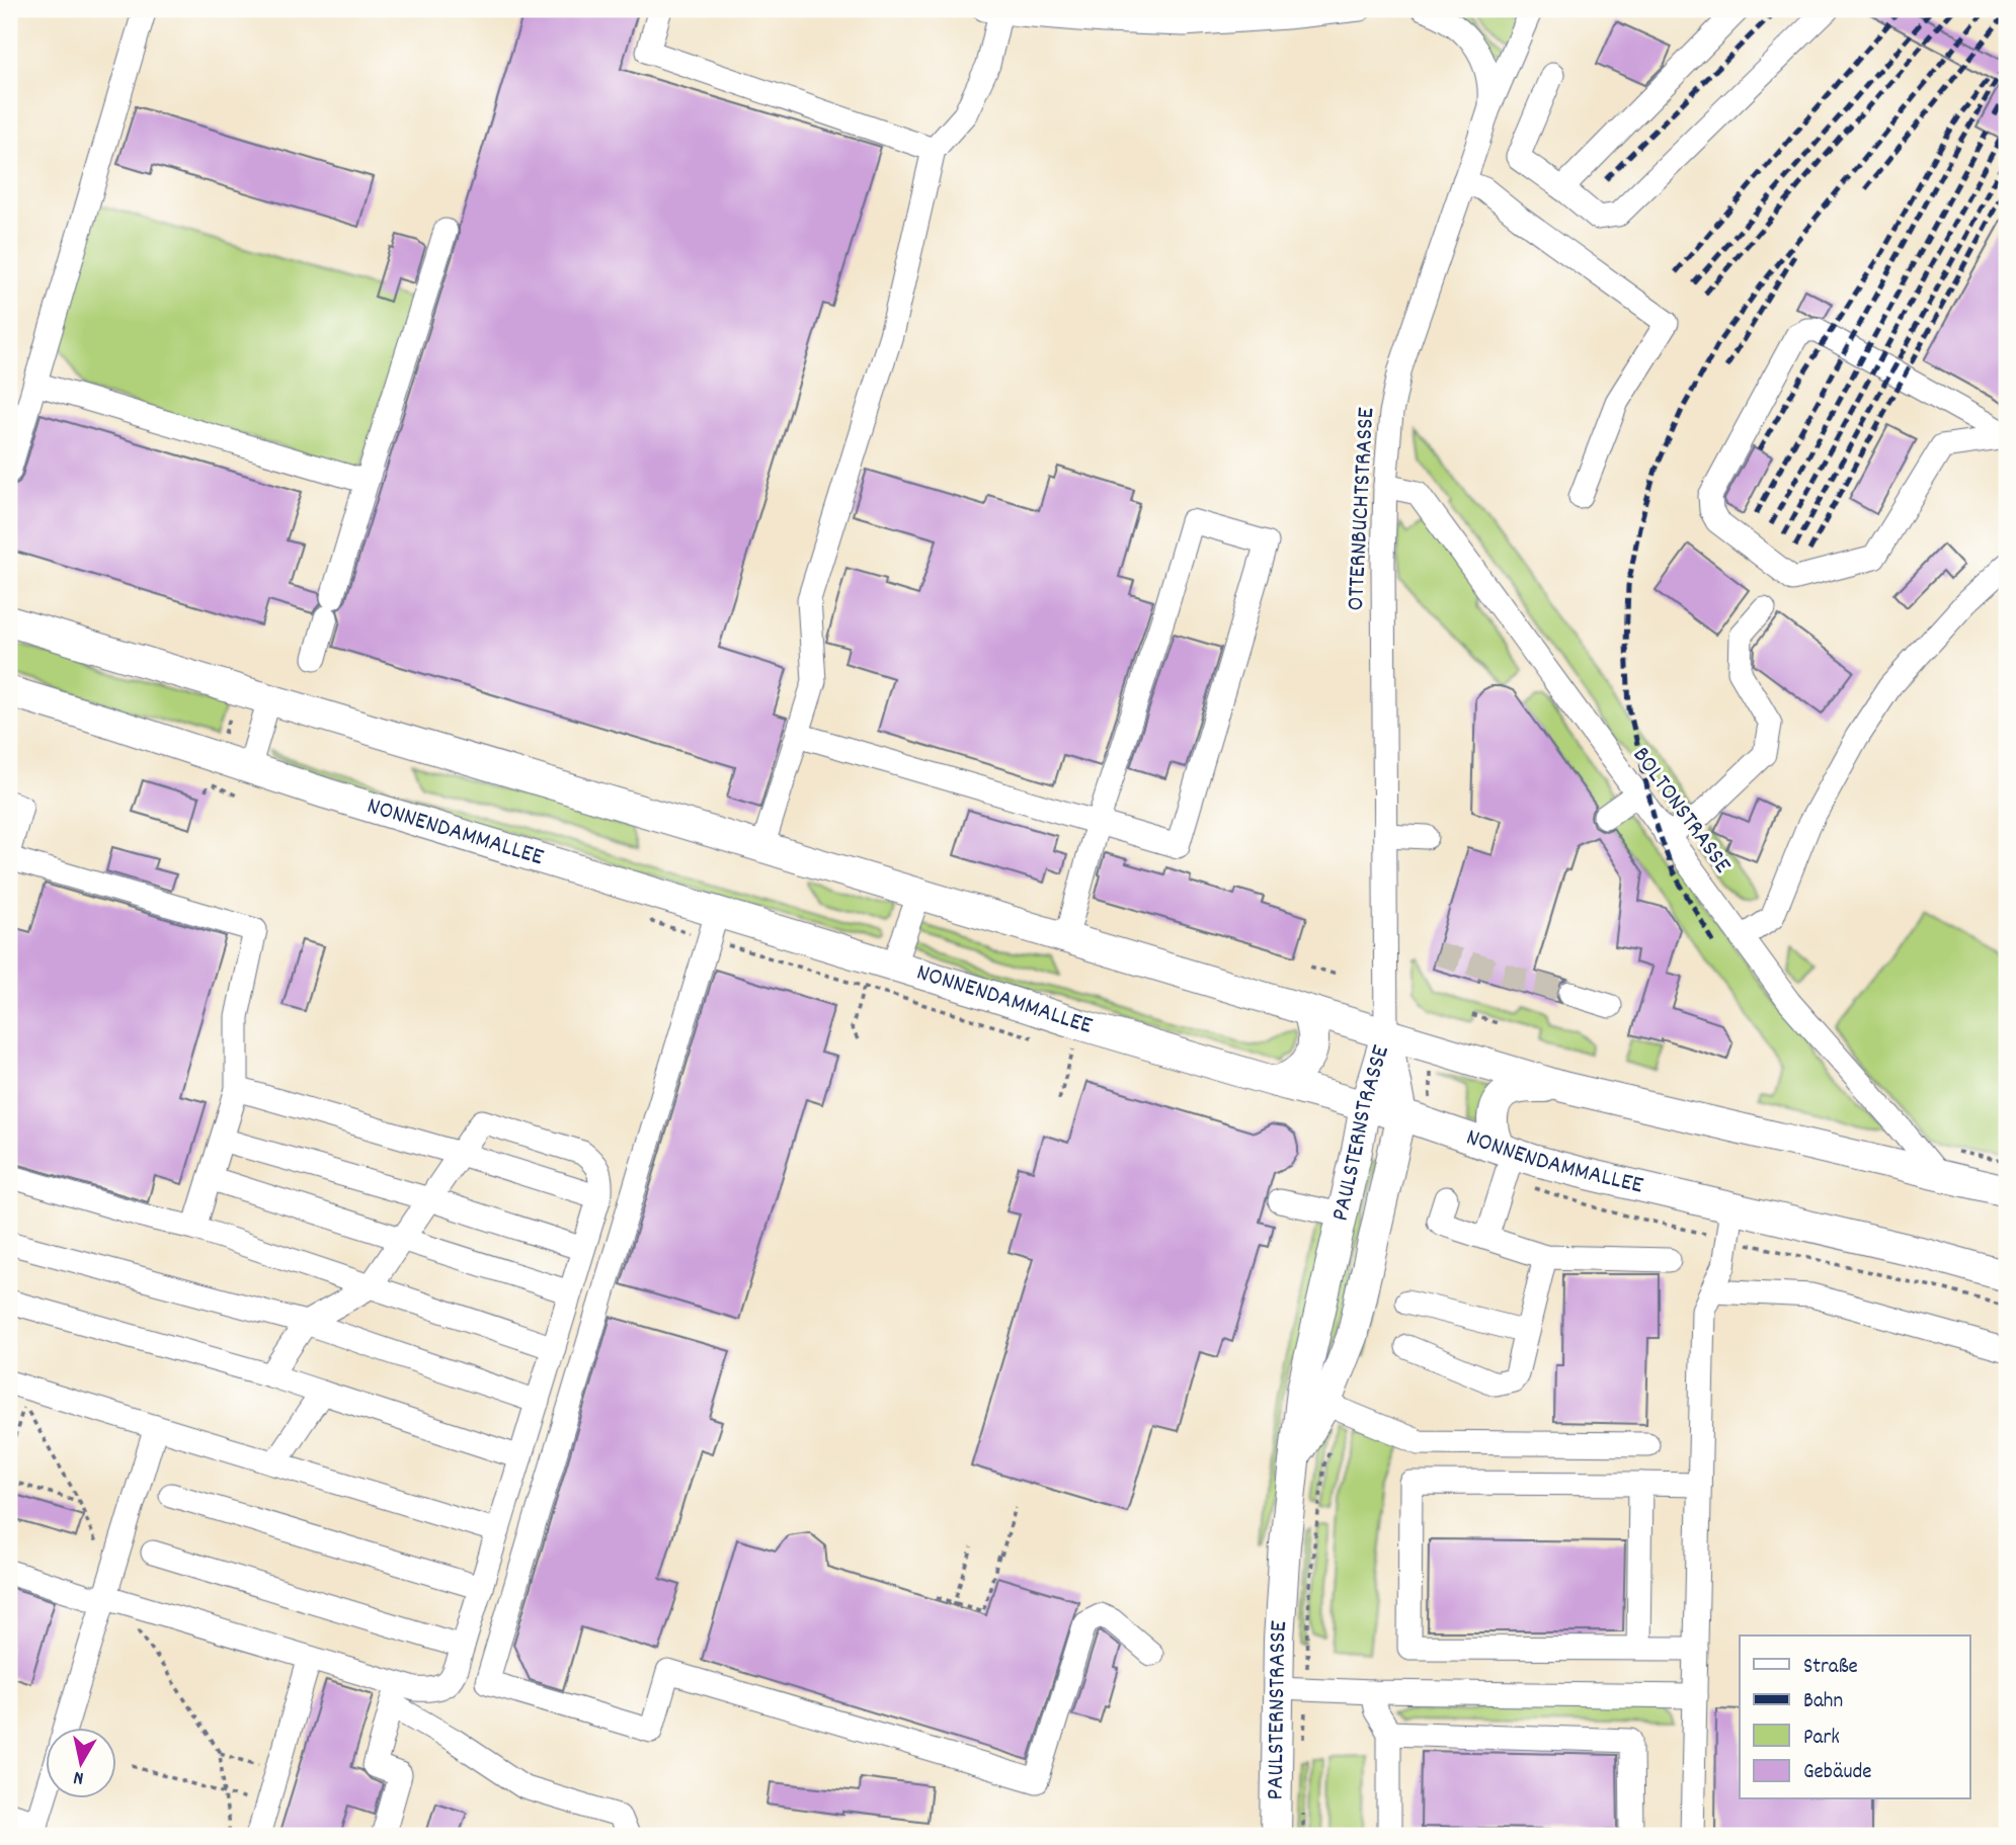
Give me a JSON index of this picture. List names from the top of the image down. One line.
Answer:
{"streets":{"main road":["NONNENDAMMALLEE","PAULSTERNSTRASSE"],"street":["OTTERNBUCHTSTRASSE","BOLTONSTRASSE"]},"crossings":[["OTTERNBUCHTSTRASSE","BOLTONSTRASSE"],["OTTERNBUCHTSTRASSE","PAULSTERNSTRASSE"],["NONNENDAMMALLEE","PAULSTERNSTRASSE"]],"legend":["Straße","Bahn","Park","Gebäude"],"north":"bottom"}
